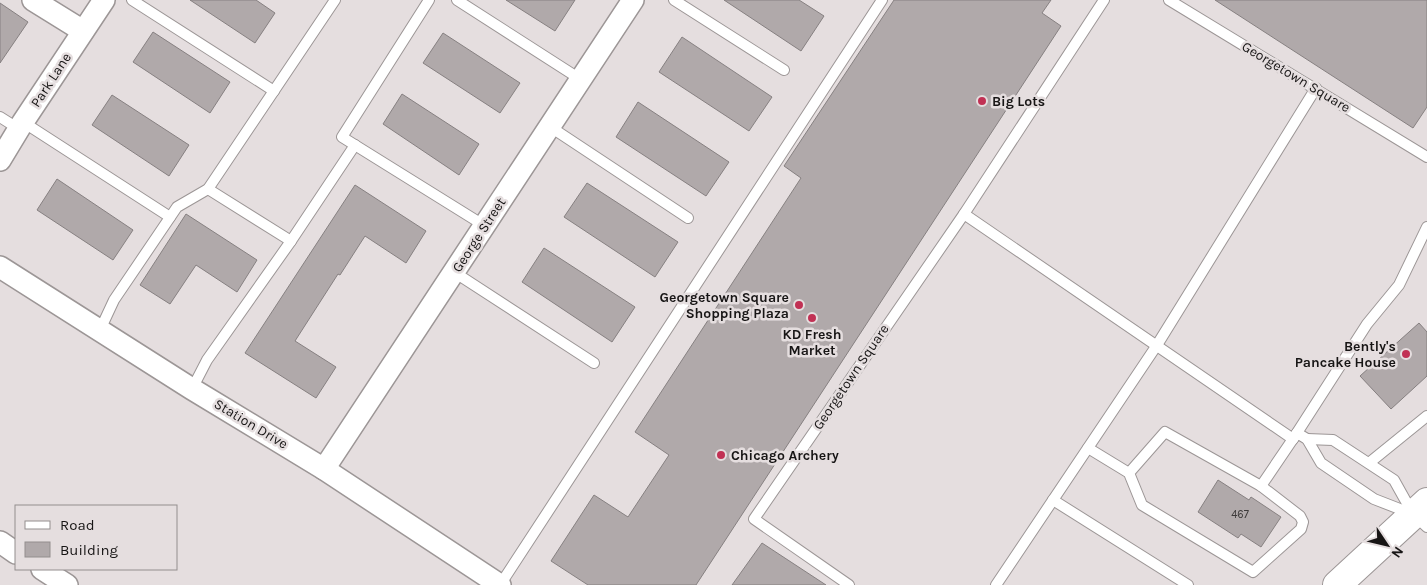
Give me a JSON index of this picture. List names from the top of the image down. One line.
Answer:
{"streets":{"street":["Park Lane","George Street","Station Drive"],"lane":["Georgetown Square"]},"crossings":[["George Street","Station Drive"]],"places":["Big Lots","Georgetown Square Shopping Plaza","KD Fresh Market","Bently's Pancake House","Chicago Archery"],"house_numbers":["467"],"legend":["Road","Building"],"north":"bottom right"}
